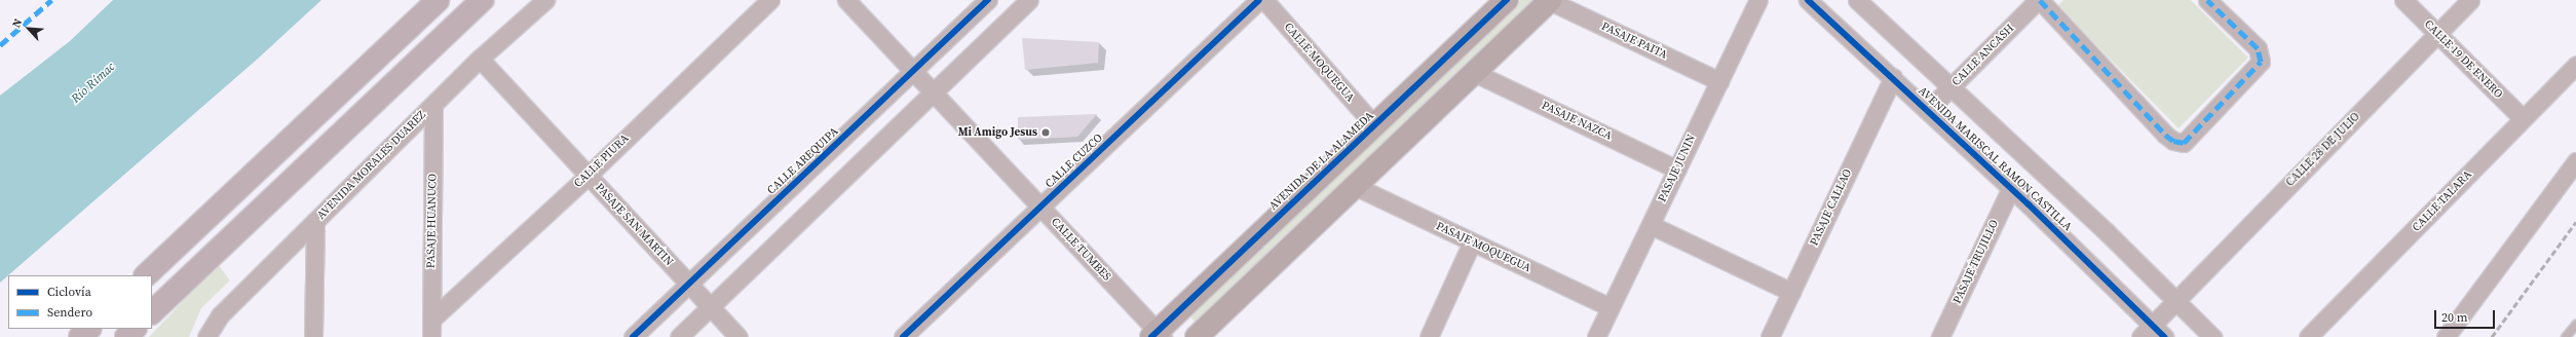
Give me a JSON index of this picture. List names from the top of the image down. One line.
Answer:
{"streets":{"street":["PASAJE PAITA","CALLE ANCASH","CALLE 19 DE ENERO","CALLE MOQUEGUA","PASAJE NAZCA","CALLE 28 DE JULIO","AVENIDA MARISCAL RAMON CASTILLA","CALLE PIURA","CALLE AREQUIPA","CALLE CUZCO","AVENIDA DE LA ALAMEDA","AVENIDA MORALES DUAREZ","PASAJE JUNIN","CALLE TALARA","PASAJE CALLAO","PASAJE HUANUCO","PASAJE SAN MARTIN","PASAJE MOQUEGUA","CALLE TUMBES","PASAJE TRUJILLO"]},"crossings":[["PASAJE PAITA","PASAJE JUNIN"],["CALLE ANCASH","AVENIDA MARISCAL RAMON CASTILLA"],["CALLE 19 DE ENERO","CALLE 28 DE JULIO"],["CALLE 19 DE ENERO","CALLE TALARA"],["CALLE MOQUEGUA","AVENIDA DE LA ALAMEDA"],["PASAJE NAZCA","PASAJE JUNIN"],["CALLE 28 DE JULIO","AVENIDA MARISCAL RAMON CASTILLA"],["AVENIDA MARISCAL RAMON CASTILLA","PASAJE CALLAO"],["AVENIDA MARISCAL RAMON CASTILLA","PASAJE TRUJILLO"],["CALLE PIURA","PASAJE HUANUCO"],["CALLE PIURA","PASAJE SAN MARTIN"],["CALLE AREQUIPA","PASAJE SAN MARTIN"],["CALLE AREQUIPA","CALLE TUMBES"],["CALLE CUZCO","CALLE TUMBES"],["AVENIDA DE LA ALAMEDA","CALLE TUMBES"],["AVENIDA MORALES DUAREZ","PASAJE HUANUCO"],["AVENIDA MORALES DUAREZ","PASAJE SAN MARTIN"],["PASAJE JUNIN","PASAJE MOQUEGUA"]],"water":["Río Rímac"],"places":["Mi Amigo Jesus"],"legend":["Ciclovía","Sendero"],"scale_bar":"20 m","north":"top left"}
